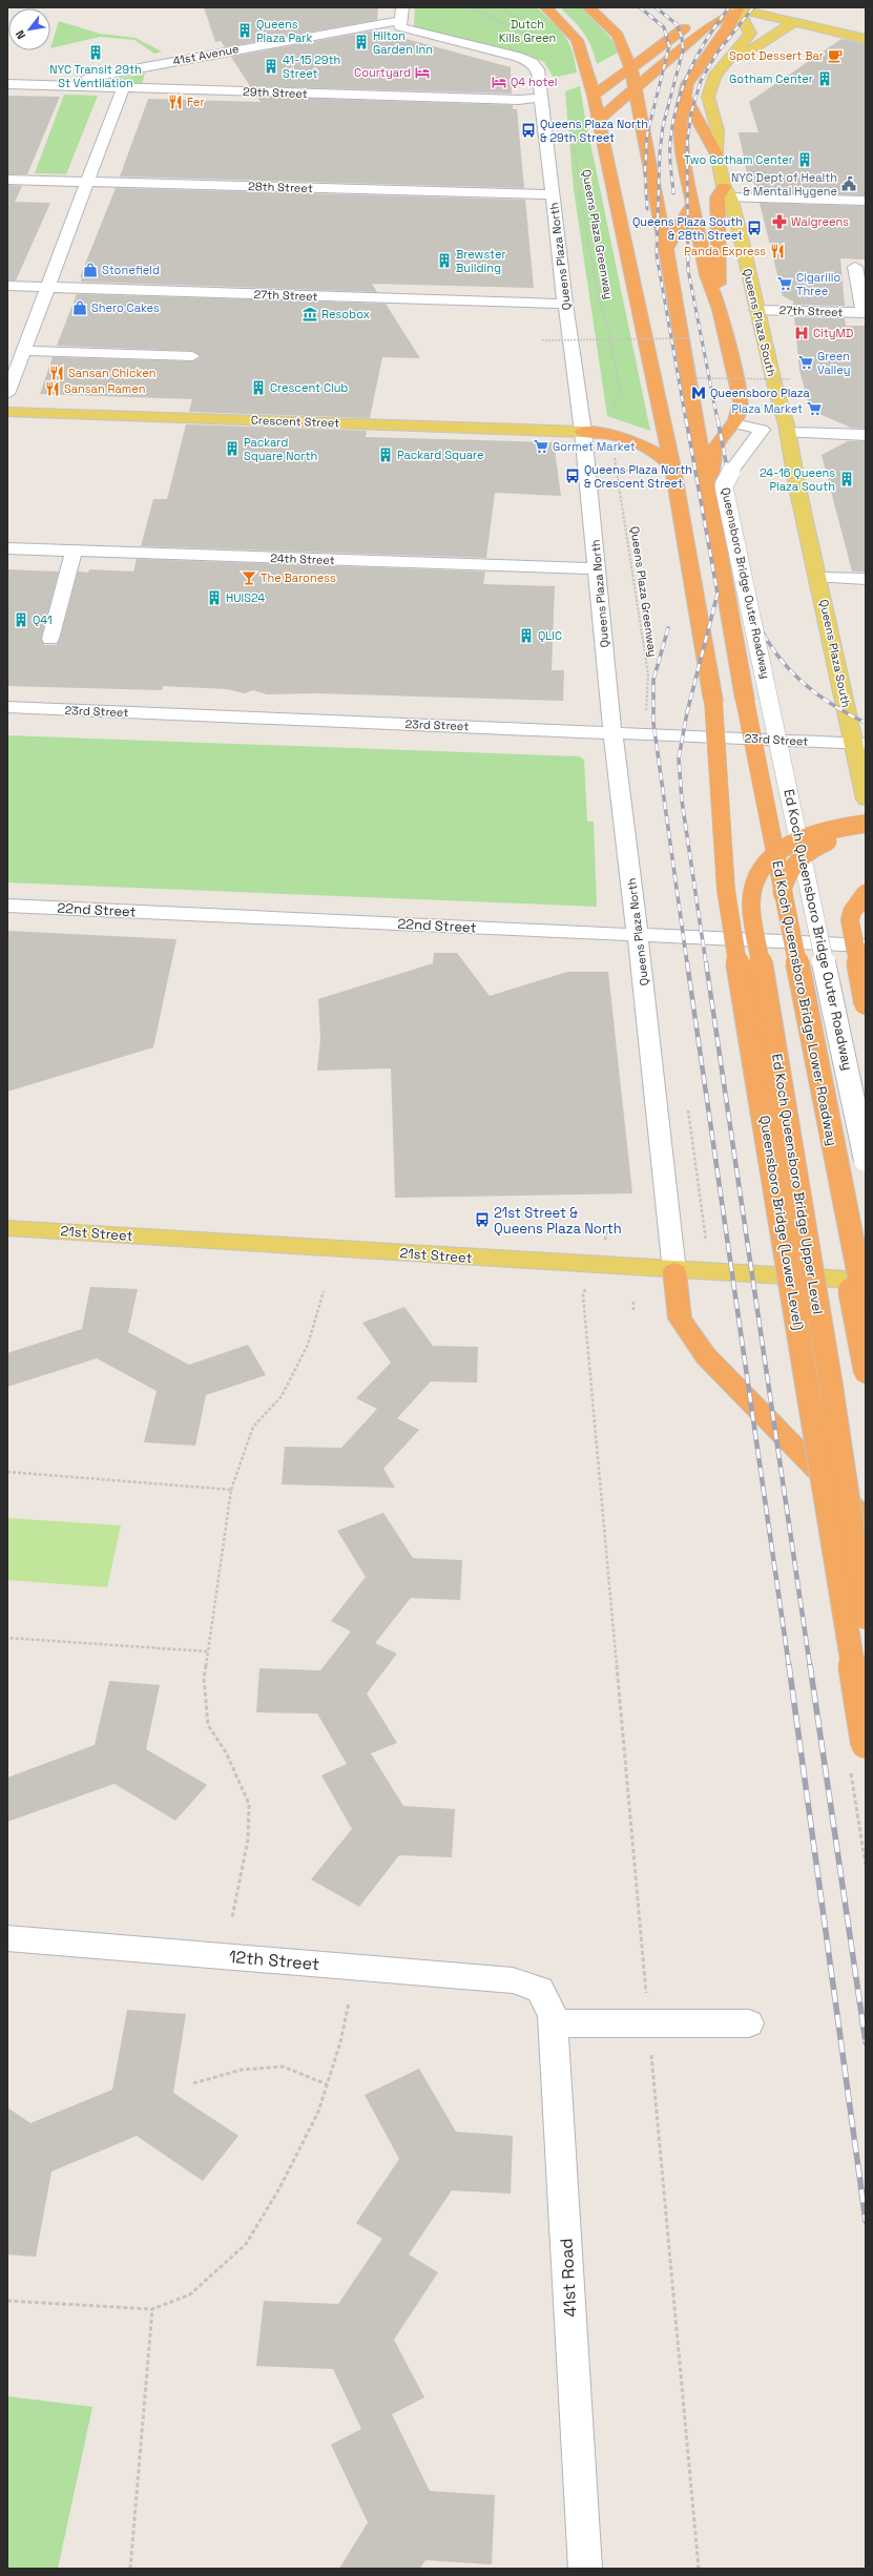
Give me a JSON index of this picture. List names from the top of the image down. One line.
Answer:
{"streets":{"highway":["Ed Koch Queensboro Bridge Lower Roadway","Ed Koch Queensboro Bridge Upper Level","Queensboro Bridge (Lower Level)"],"main road":["Queens Plaza South","Crescent Street","21st Street"],"street":["41st Avenue","29th Street","28th Street","Queens Plaza North","27th Street","24th Street","Queensboro Bridge Outer Roadway","23rd Street","22nd Street","Ed Koch Queensboro Bridge Outer Roadway","12th Street","41st Road"],"path":["Queens Plaza Greenway"]},"crossings":[["41st Avenue","29th Street"],["41st Avenue","Queens Plaza North"],["29th Street","Queens Plaza North"],["28th Street","Queens Plaza North"],["Queens Plaza North","27th Street"],["Queens Plaza North","Crescent Street"],["Queens Plaza North","24th Street"],["Queens Plaza North","23rd Street"],["Queens Plaza North","22nd Street"],["Queens Plaza North","21st Street"],["27th Street","Queens Plaza South"],["Queens Plaza South","23rd Street"],["Queensboro Bridge Outer Roadway","Ed Koch Queensboro Bridge Outer Roadway"],["12th Street","41st Road"]],"parks":["Dutch Kills Green"],"places":{"building":["Queens Plaza Park","Hilton Garden Inn","NYC Transit 29th St Ventilation","41-15 29th Street","Gotham Center","Two Gotham Center","Brewster Building","Crescent Club","Packard Square North","Packard Square","24-16 Queens Plaza South","HUIS24","Q41","QLIC"],"cafe":["Spot Dessert Bar"],"hotel":["Courtyard","Q4 hotel"],"restaurant":["Fer","Panda Express","Sansan Chicken","Sansan Ramen"],"bus stop":["Queens Plaza North & 29th Street","Queens Plaza South & 28th Street","Queens Plaza North & Crescent Street","21st Street & Queens Plaza North"],"public building":["NYC Dept of Health & Mental Hygene"],"pharmacy":["Walgreens"],"shop":["Stonefield","Shero Cakes"],"supermarket":["Cigarillo Three","Green Valley","Plaza Market","Gormet Market"],"museum":["Resobox"],"hospital":["CityMD"],"metro station":["Queensboro Plaza"],"bar":["The Baroness"]},"north":"bottom left"}
